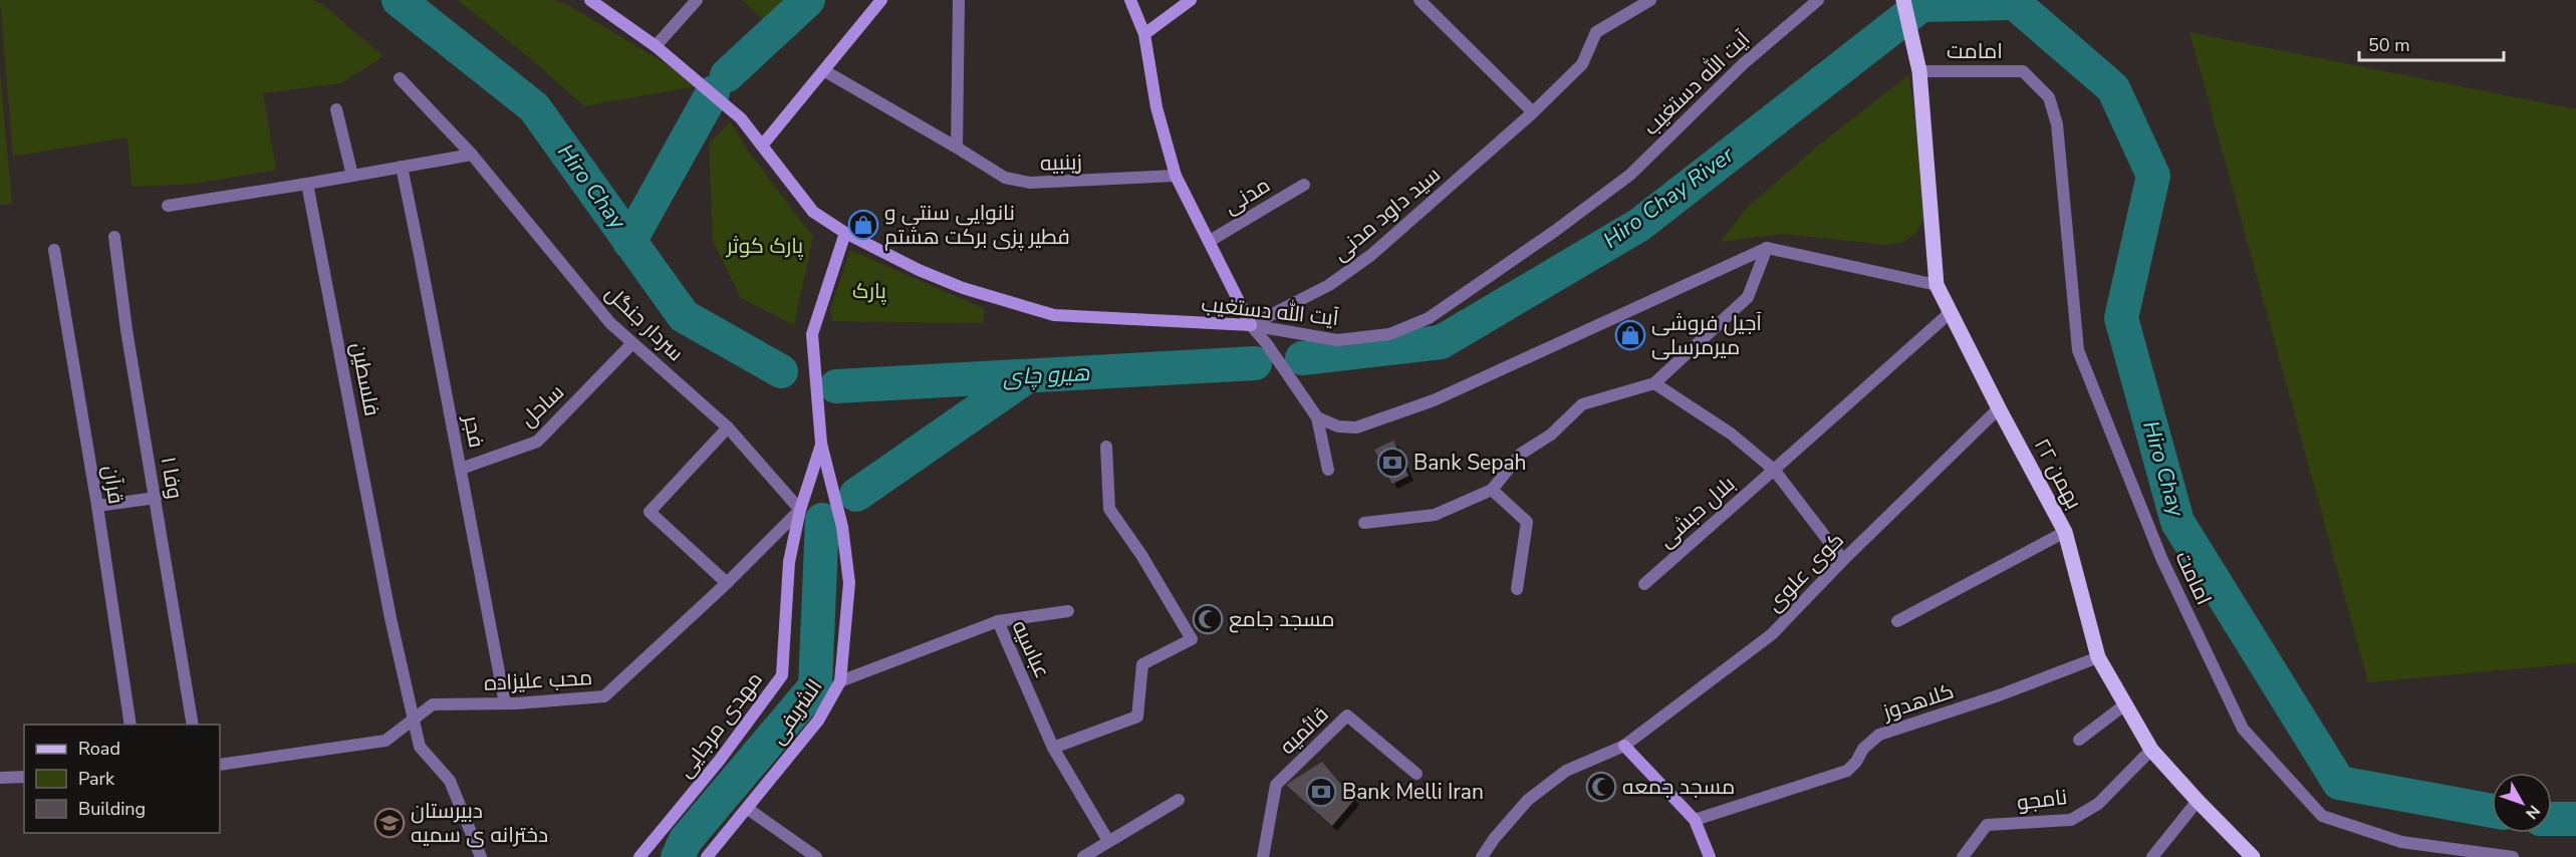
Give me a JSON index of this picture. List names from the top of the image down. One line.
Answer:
{"streets":{"main road":["آیت الله دستغیب","۲۲ بهمن","الشریفی","مهدی مرجایی"],"street":["امامت","زینبیه","مدنی","سید داود مدنی","سردار جنگل","فلسطین","ساحل","فجر","وفا ۱","قرآن","بلال حبشی","کوی علوی","عباسیه","محب علیزاده","کلاهدوز","قائمیه","نامجو"]},"crossings":[["امامت","۲۲ بهمن"],["آیت الله دستغیب","سید داود مدنی"],["سردار جنگل","ساحل"],["سردار جنگل","محب علیزاده"],["سردار جنگل","مهدی مرجایی"],["فلسطین","محب علیزاده"],["ساحل","فجر"],["فجر","محب علیزاده"],["۲۲ بهمن","بلال حبشی"],["۲۲ بهمن","کوی علوی"],["۲۲ بهمن","کلاهدوز"],["۲۲ بهمن","نامجو"],["عباسیه","الشریفی"],["محب علیزاده","مهدی مرجایی"],["الشریفی","مهدی مرجایی"]],"water":["Hiro Chay","Hiro Chay River","هیرو چای"],"parks":["پارک کوثر","پارک"],"places":{"shop":["نانوایی سنتی و فطیر پزی برکت هشتم","آجیل فروشی میرمرسلی"],"bank":["Bank Sepah","Bank Melli Iran"],"mosque":["مسجد جامع","مسجد جمعه"],"school or university":["دبیرستان دخترانه ی سمیه"]},"legend":["Road","Park","Building"],"scale_bar":"50 m","north":"bottom right"}
